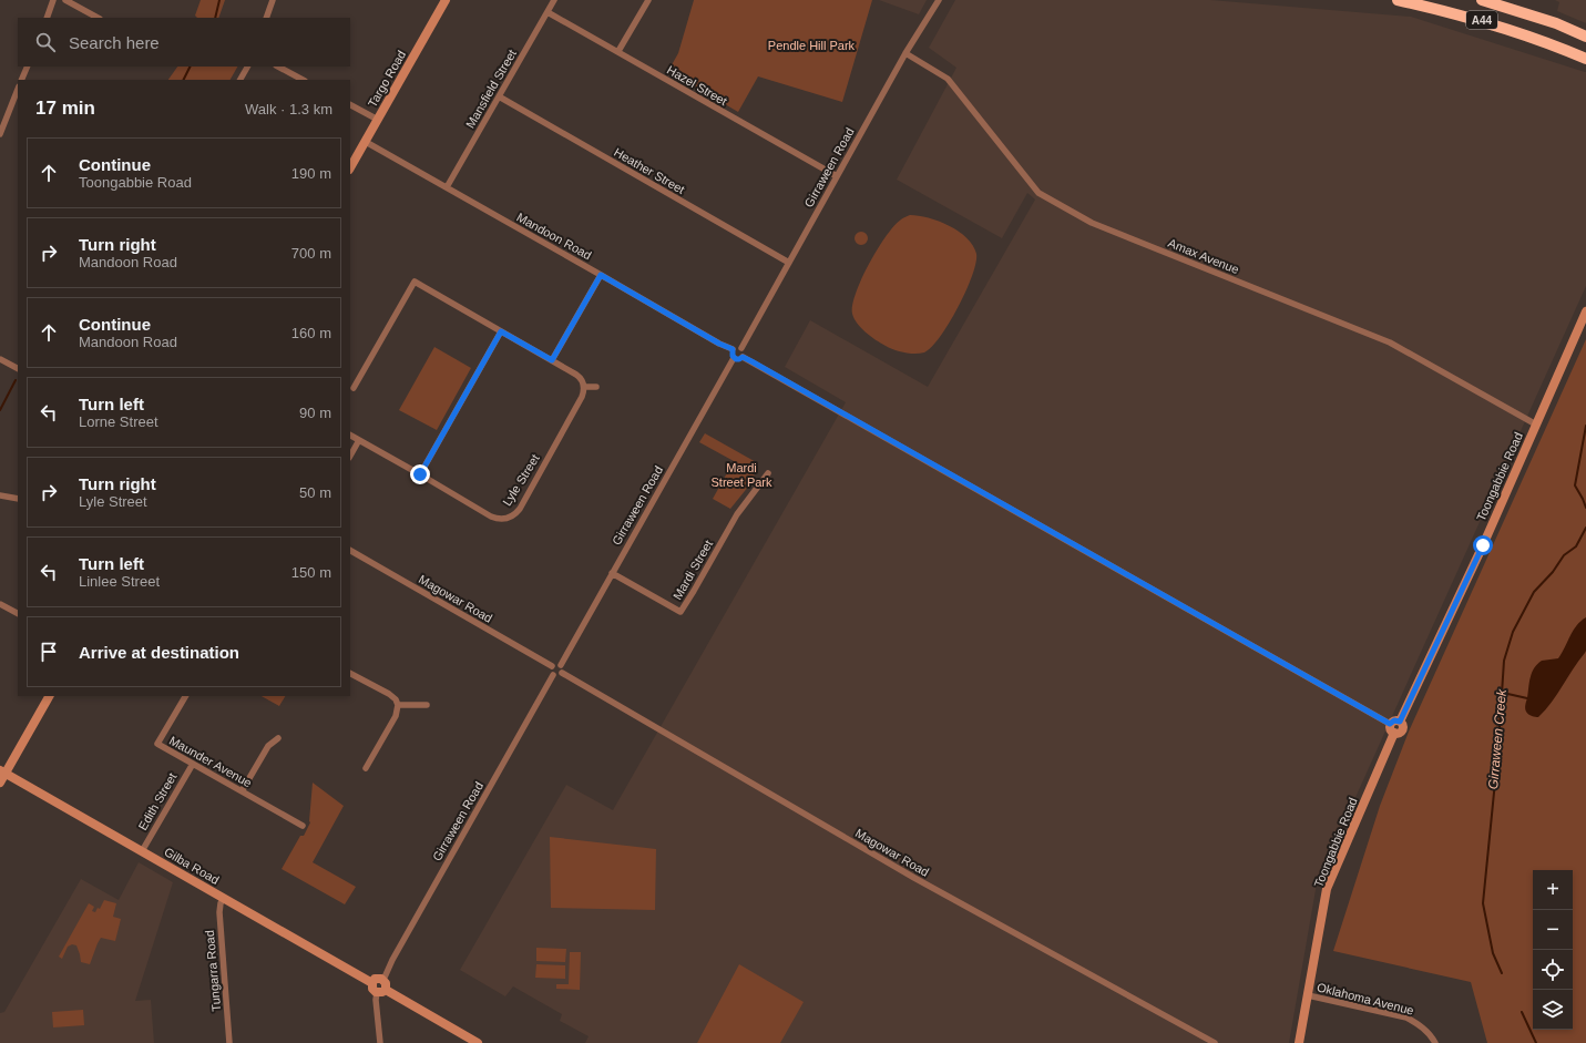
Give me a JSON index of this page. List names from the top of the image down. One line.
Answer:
{"streets":{"highway":["A44"],"street":["Targo Road","Hazel Street","Mansfield Street","Girraween Road","Heather Street","Mandoon Road","Amax Avenue","Toongabbie Road","Lyle Street","Mardi Street","Magowar Road","Maunder Avenue","Edith Street","Gilba Road","Tungarra Road","Oklahoma Avenue"]},"crossings":[["Targo Road","Mandoon Road"],["Hazel Street","Mansfield Street"],["Hazel Street","Girraween Road"],["Mansfield Street","Heather Street"],["Mansfield Street","Mandoon Road"],["Girraween Road","Heather Street"],["Girraween Road","Mandoon Road"],["Girraween Road","Amax Avenue"],["Girraween Road","Mardi Street"],["Girraween Road","Magowar Road"],["Girraween Road","Gilba Road"],["Amax Avenue","Toongabbie Road"],["Toongabbie Road","Oklahoma Avenue"],["Maunder Avenue","Edith Street"],["Edith Street","Gilba Road"],["Gilba Road","Tungarra Road"]],"water":["Girraween Creek"],"parks":["Pendle Hill Park","Mardi Street Park"],"page":{"search":"Search here","heading":["17 min","Walk · 1.3 km"],"list":[["Continue","Toongabbie Road","190 m"],["Turn right","Mandoon Road","700 m"],["Continue","Mandoon Road","160 m"],["Turn left","Lorne Street","90 m"],["Turn right","Lyle Street","50 m"],["Turn left","Linlee Street","150 m"],"Arrive at destination"],"map_buttons":["+","−"]}}
